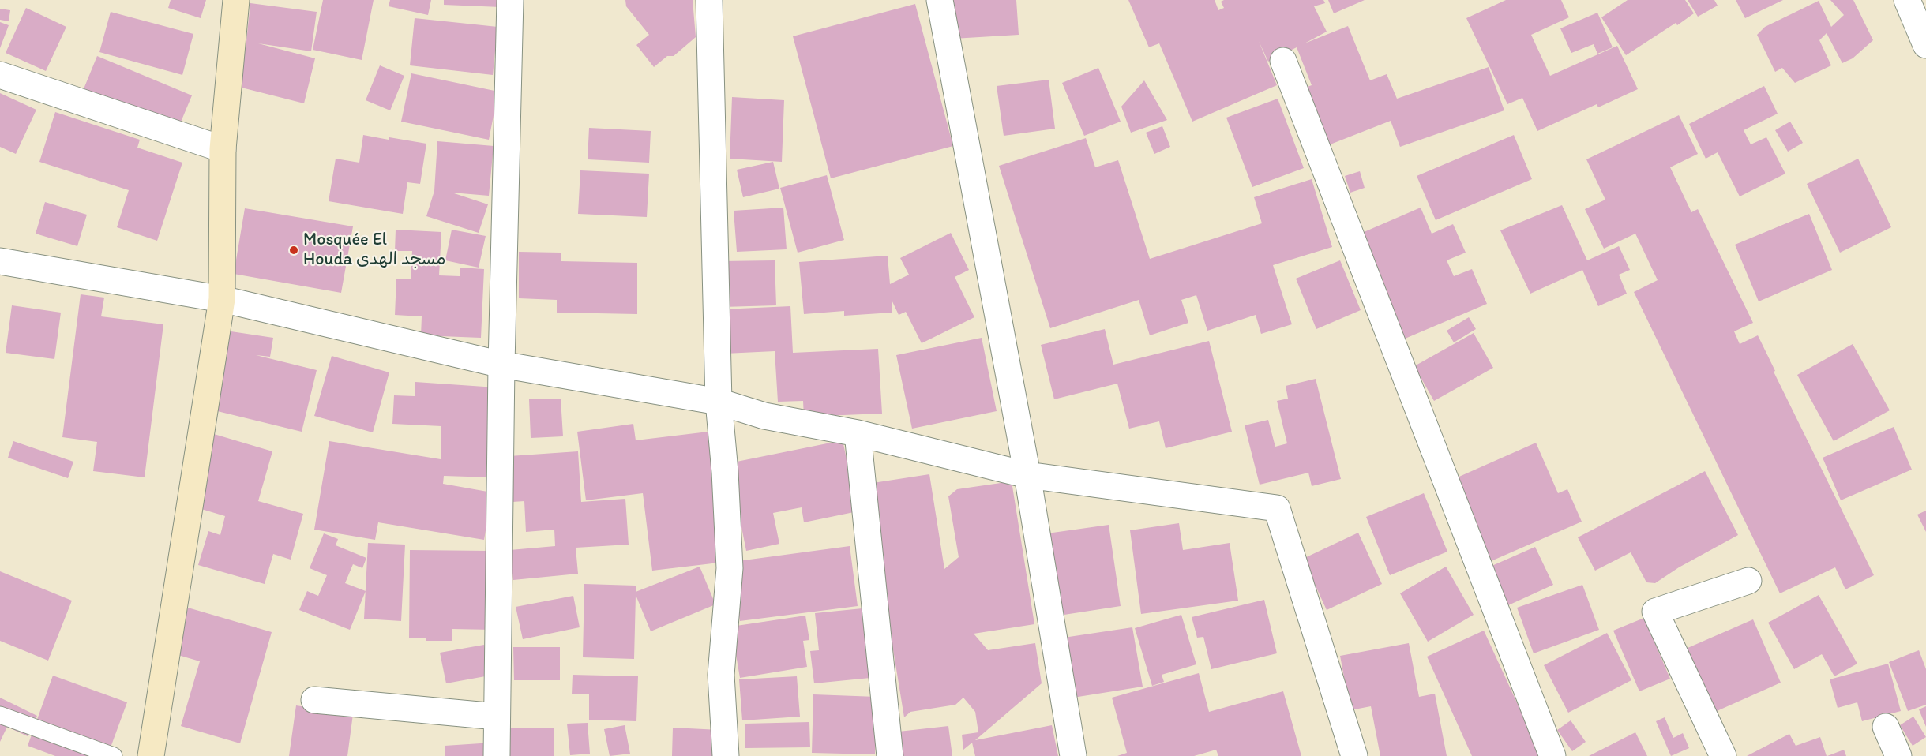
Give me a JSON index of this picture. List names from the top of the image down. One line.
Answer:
{"places":["Mosquée El Houda مسجد الهدى"]}
